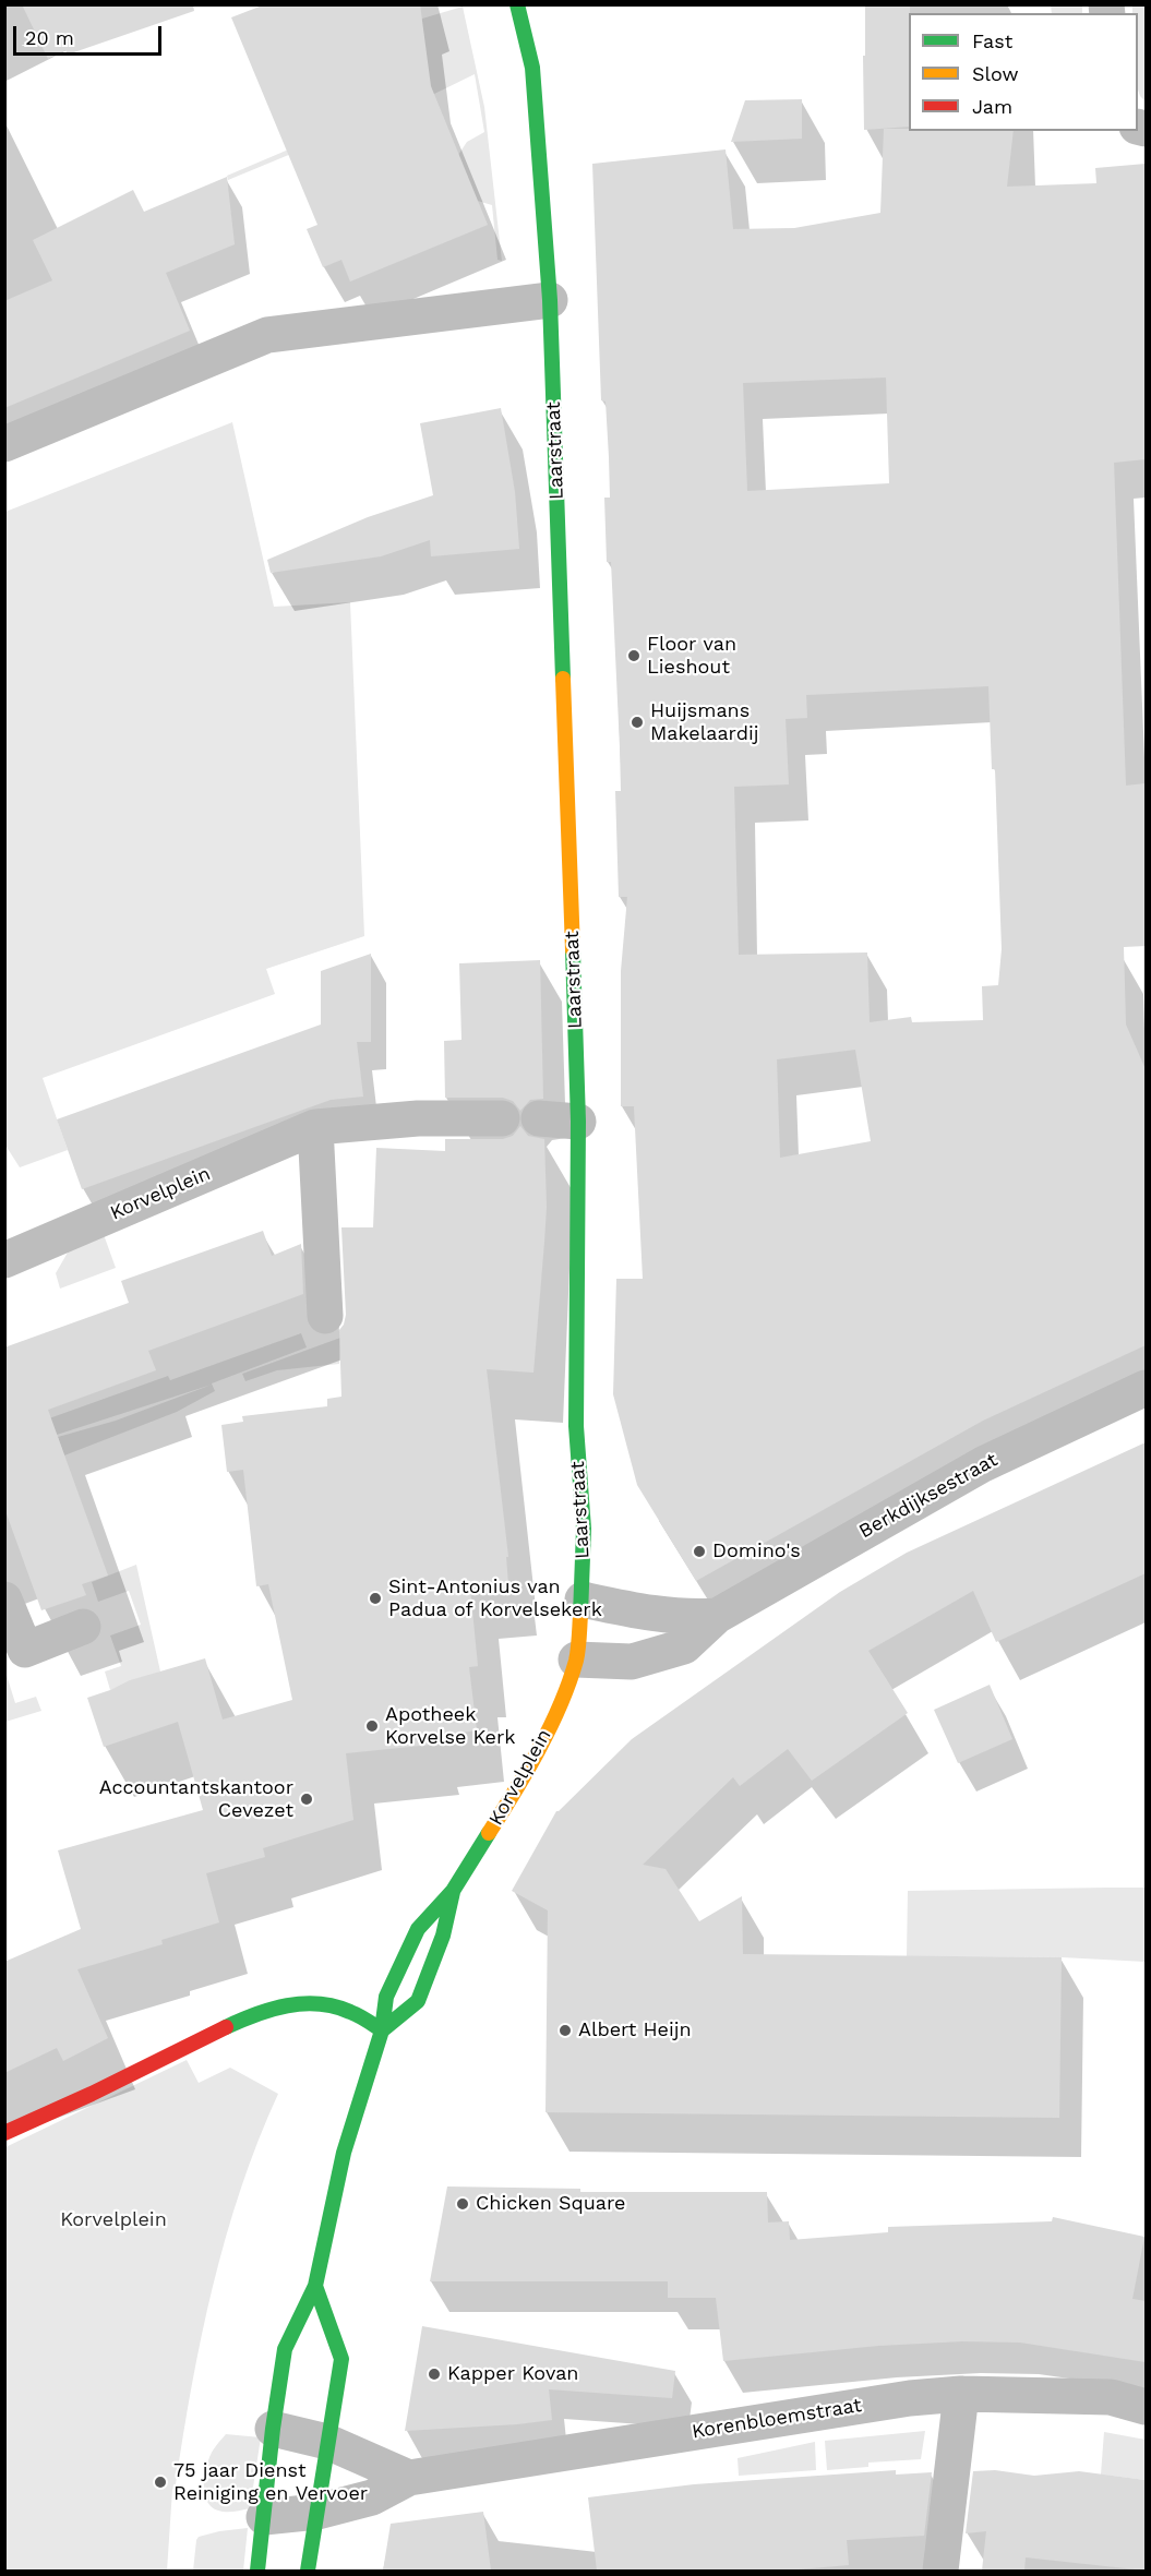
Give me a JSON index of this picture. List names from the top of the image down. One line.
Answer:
{"streets":{"street":["Laarstraat","Korvelplein","Berkdijksestraat","Korenbloemstraat"]},"crossings":[["Laarstraat","Korvelplein"],["Laarstraat","Berkdijksestraat"],["Korvelplein","Berkdijksestraat"],["Korvelplein","Korenbloemstraat"]],"parks":["Korvelplein"],"places":["Floor van Lieshout","Huijsmans Makelaardij","Domino's","Sint-Antonius van Padua of Korvelsekerk","Apotheek Korvelse Kerk","Accountantskantoor Cevezet","Albert Heijn","Chicken Square","Kapper Kovan","75 jaar Dienst Reiniging en Vervoer"],"legend":["Fast","Slow","Jam"],"scale_bar":"20 m"}
